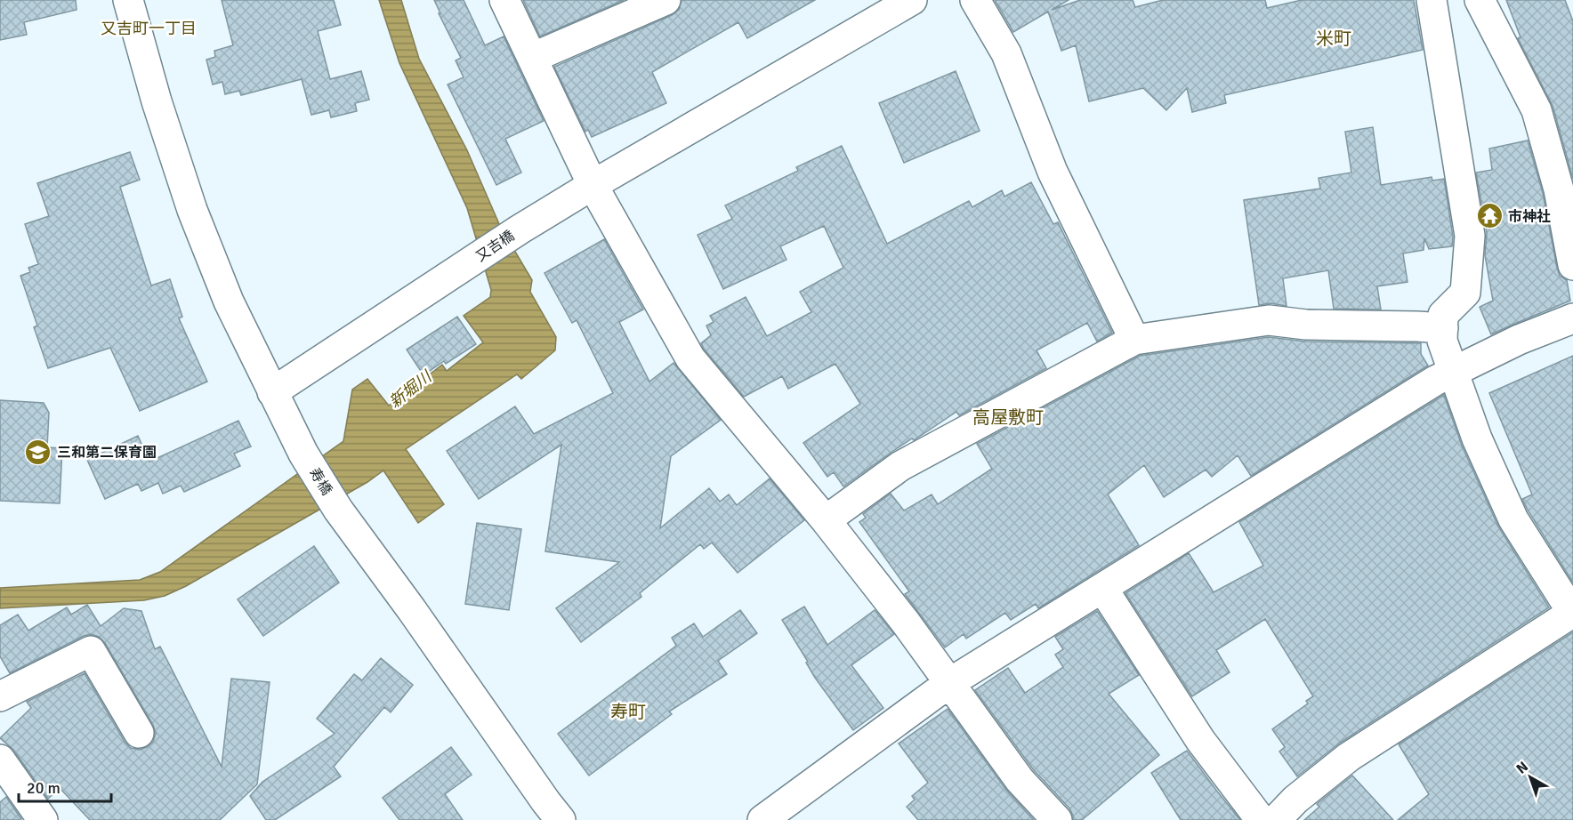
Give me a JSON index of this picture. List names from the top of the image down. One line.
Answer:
{"streets":{"street":["又吉橋","寿橋"]},"crossings":[["又吉橋","寿橋"]],"districts":["又吉町一丁目","米町","高屋敷町","寿町"],"water":["新堀川"],"places":{"temple":["市神社"],"school or university":["三和第二保育園"]},"scale_bar":"20 m","north":"top left"}
